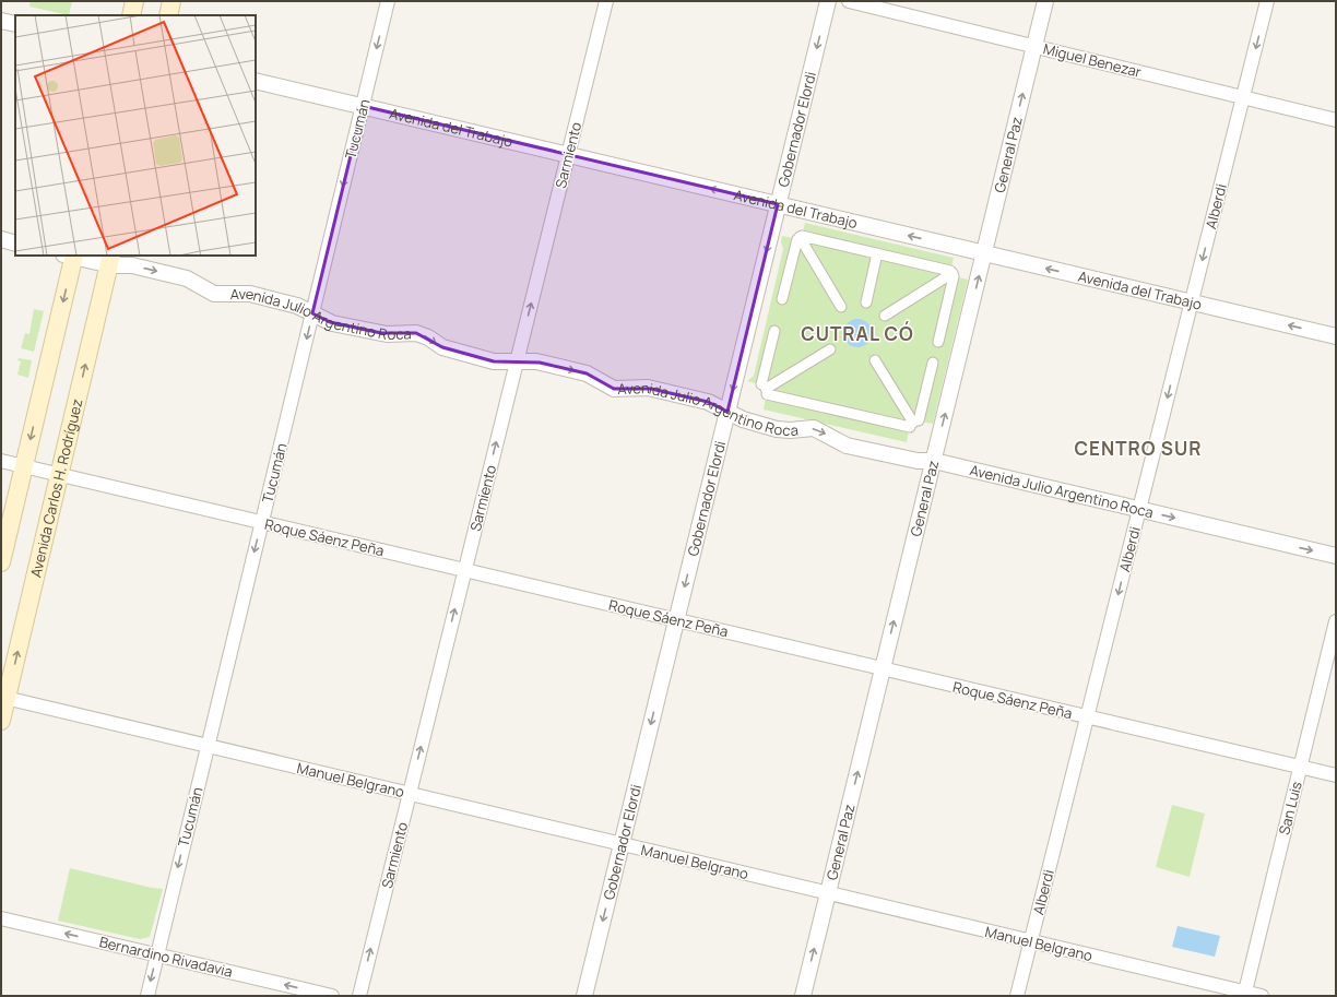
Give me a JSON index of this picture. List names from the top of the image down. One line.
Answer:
{"streets":{"main road":["Avenida Carlos H. Rodríguez"],"street":["Miguel Benezar","Avenida del Trabajo","Tucumán","Gobernador Elordi","Sarmiento","General Paz","Alberdi","Avenida Julio Argentino Roca","Roque Sáenz Peña","Manuel Belgrano","San Luis","Bernardino Rivadavia"]},"crossings":[["Miguel Benezar","General Paz"],["Miguel Benezar","Alberdi"],["Avenida del Trabajo","Tucumán"],["Avenida del Trabajo","Gobernador Elordi"],["Avenida del Trabajo","Sarmiento"],["Avenida del Trabajo","General Paz"],["Avenida del Trabajo","Alberdi"],["Tucumán","Avenida Julio Argentino Roca"],["Tucumán","Roque Sáenz Peña"],["Tucumán","Manuel Belgrano"],["Tucumán","Bernardino Rivadavia"],["Gobernador Elordi","Avenida Julio Argentino Roca"],["Gobernador Elordi","Roque Sáenz Peña"],["Gobernador Elordi","Manuel Belgrano"],["Sarmiento","Avenida Julio Argentino Roca"],["Sarmiento","Roque Sáenz Peña"],["Sarmiento","Manuel Belgrano"],["General Paz","Avenida Julio Argentino Roca"],["General Paz","Roque Sáenz Peña"],["General Paz","Manuel Belgrano"],["Alberdi","Avenida Julio Argentino Roca"],["Alberdi","Roque Sáenz Peña"],["Alberdi","Manuel Belgrano"],["Avenida Julio Argentino Roca","Avenida Carlos H. Rodríguez"],["Avenida Carlos H. Rodríguez","Roque Sáenz Peña"],["Avenida Carlos H. Rodríguez","Manuel Belgrano"],["Roque Sáenz Peña","San Luis"],["Manuel Belgrano","San Luis"]],"one_way":["Avenida del Trabajo","Tucumán","Gobernador Elordi","Sarmiento","General Paz","Alberdi","Avenida Julio Argentino Roca","Bernardino Rivadavia"],"districts":["CUTRAL CÓ","CENTRO SUR"]}
